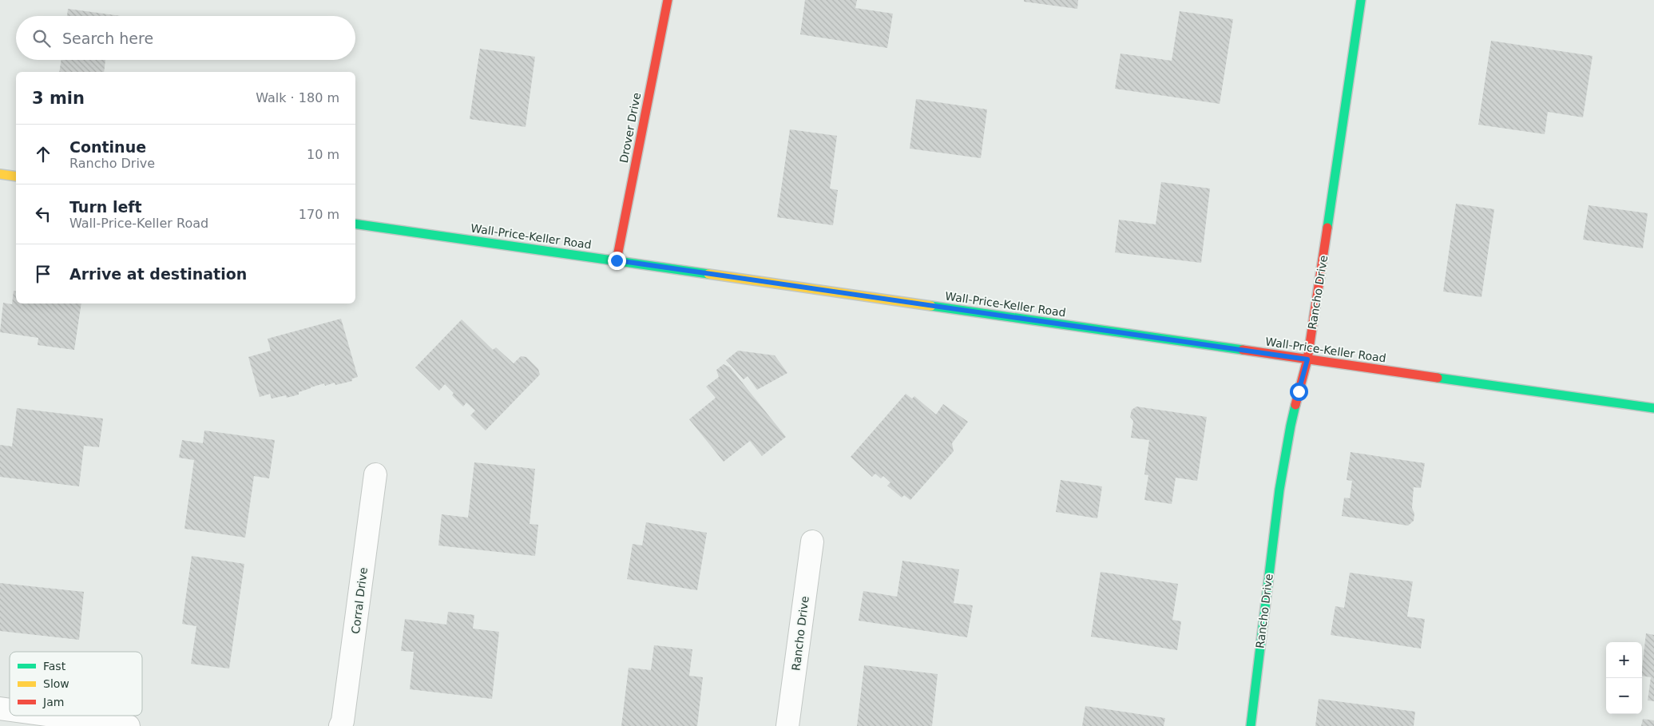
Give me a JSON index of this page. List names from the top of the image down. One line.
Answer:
{"streets":{"street":["Drover Drive","Wall-Price-Keller Road","Rancho Drive","Corral Drive"]},"crossings":[["Drover Drive","Wall-Price-Keller Road"],["Wall-Price-Keller Road","Rancho Drive"]],"legend":["Fast","Slow","Jam"],"page":{"search":"Search here","heading":["3 min","Walk · 180 m"],"list":[["Continue","Rancho Drive","10 m"],["Turn left","Wall-Price-Keller Road","170 m"],"Arrive at destination"],"map_buttons":["+","−"]}}
